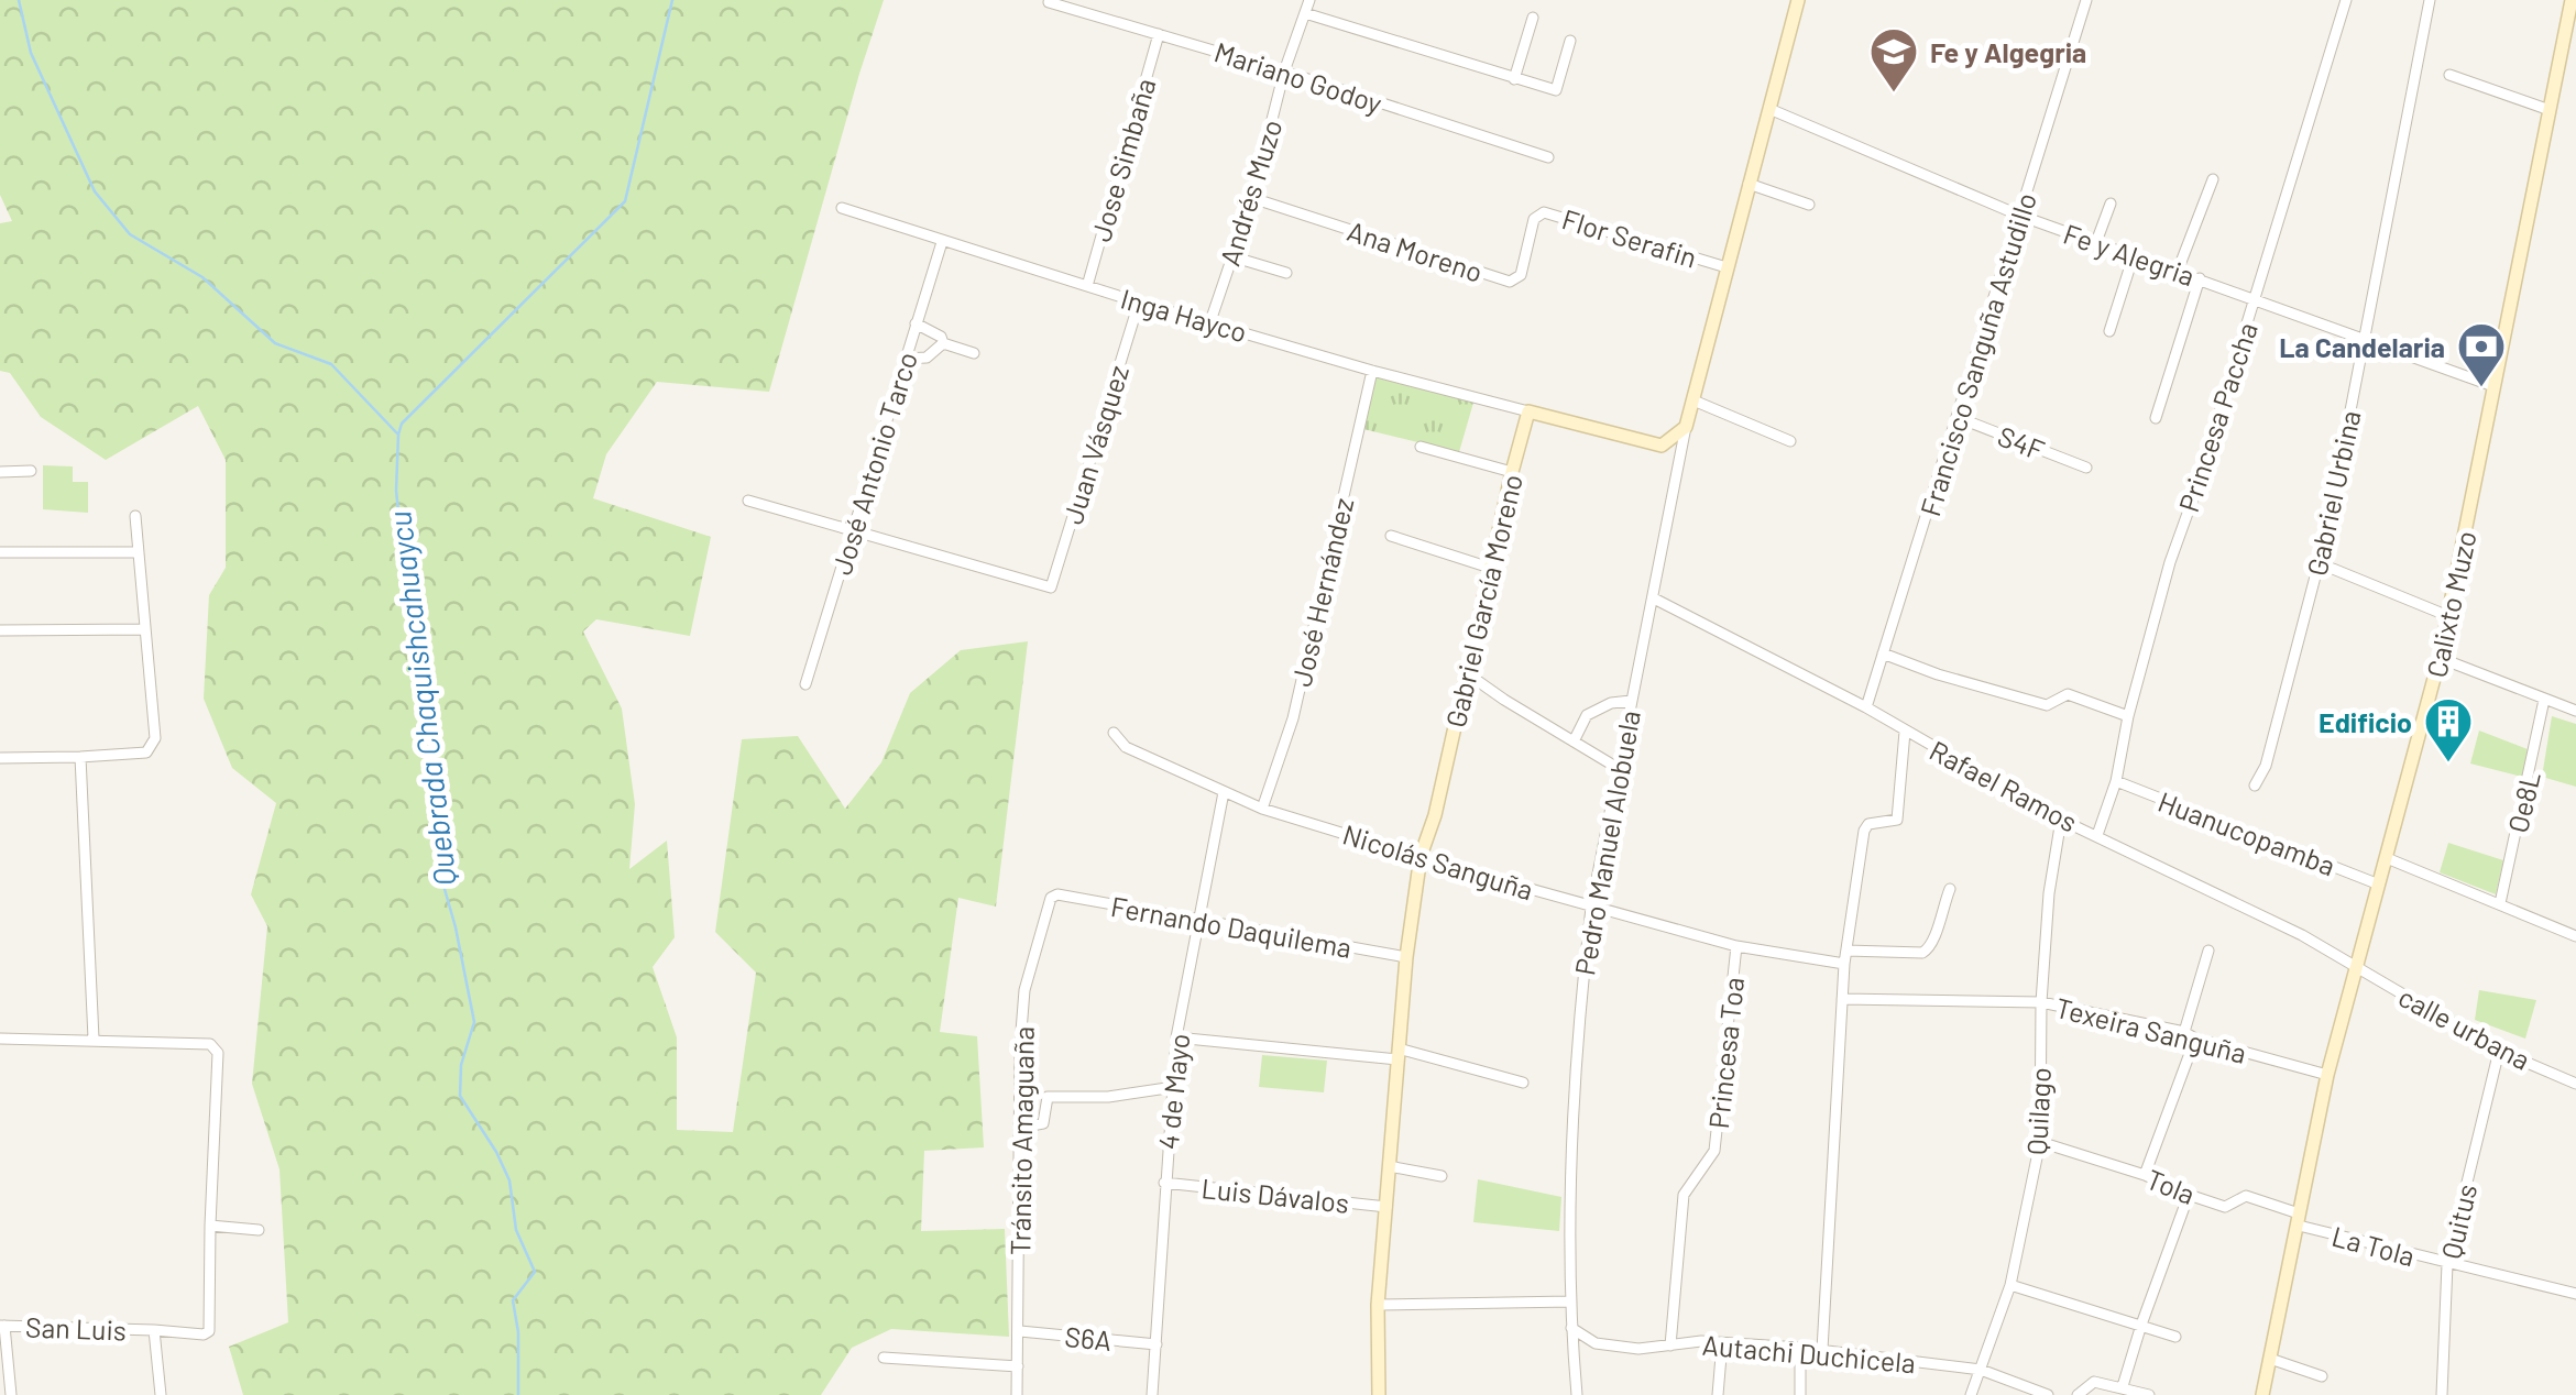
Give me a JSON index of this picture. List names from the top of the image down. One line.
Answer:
{"streets":{"street":["Mariano Godoy","Jose Simbaña","Andrés Muzo","Flor Serafin","Ana Moreno","Fe y Alegria","Inga Hayco","Francisco Sanguña Astudillo","Princesa Paccha","S4F","Juan Vásquez","José Antonio Tarco","Gabriel Urbina","José Hernández","Gabriel García Moreno","Calixto Muzo","Rafael Ramos","Oe8L","Huanucopamba","Pedro Manuel Alobuela","Nicolás Sanguña","Fernando Daquilema","calle urbana","Texeira Sanguña","Princesa Toa","4 de Mayo","Quilago","Tránsito Amaguaña","Tola","Luis Dávalos","Quitus","La Tola","San Luis","S6A","Autachi Duchicela"]},"crossings":[["Mariano Godoy","Jose Simbaña"],["Mariano Godoy","Andrés Muzo"],["Jose Simbaña","Inga Hayco"],["Andrés Muzo","Ana Moreno"],["Andrés Muzo","Inga Hayco"],["Flor Serafin","Ana Moreno"],["Fe y Alegria","Francisco Sanguña Astudillo"],["Fe y Alegria","Princesa Paccha"],["Fe y Alegria","Gabriel Urbina"],["Fe y Alegria","Calixto Muzo"],["Inga Hayco","Juan Vásquez"],["Inga Hayco","José Antonio Tarco"],["Inga Hayco","José Hernández"],["Inga Hayco","Gabriel García Moreno"],["Francisco Sanguña Astudillo","S4F"],["Francisco Sanguña Astudillo","Rafael Ramos"],["Princesa Paccha","Rafael Ramos"],["Princesa Paccha","Huanucopamba"],["Juan Vásquez","José Antonio Tarco"],["José Hernández","Nicolás Sanguña"],["Gabriel García Moreno","Nicolás Sanguña"],["Gabriel García Moreno","Fernando Daquilema"],["Gabriel García Moreno","Luis Dávalos"],["Calixto Muzo","Rafael Ramos"],["Calixto Muzo","Huanucopamba"],["Calixto Muzo","calle urbana"],["Calixto Muzo","Texeira Sanguña"],["Calixto Muzo","Tola"],["Calixto Muzo","La Tola"],["Rafael Ramos","Pedro Manuel Alobuela"],["Rafael Ramos","calle urbana"],["Rafael Ramos","Quilago"],["Pedro Manuel Alobuela","Nicolás Sanguña"],["Pedro Manuel Alobuela","Autachi Duchicela"],["Nicolás Sanguña","Princesa Toa"],["Nicolás Sanguña","4 de Mayo"],["Fernando Daquilema","4 de Mayo"],["Fernando Daquilema","Tránsito Amaguaña"],["calle urbana","Quitus"],["Texeira Sanguña","Quilago"],["Princesa Toa","Autachi Duchicela"],["4 de Mayo","Luis Dávalos"],["4 de Mayo","S6A"],["Quilago","Tola"],["Quilago","Autachi Duchicela"],["Tránsito Amaguaña","S6A"],["Tola","La Tola"],["Quitus","La Tola"]],"water":["Quebrada Chaquishcahuaycu"],"places":{"school or university":["Fe y Algegria"],"bank":["La Candelaria"],"building":["Edificio"]}}
